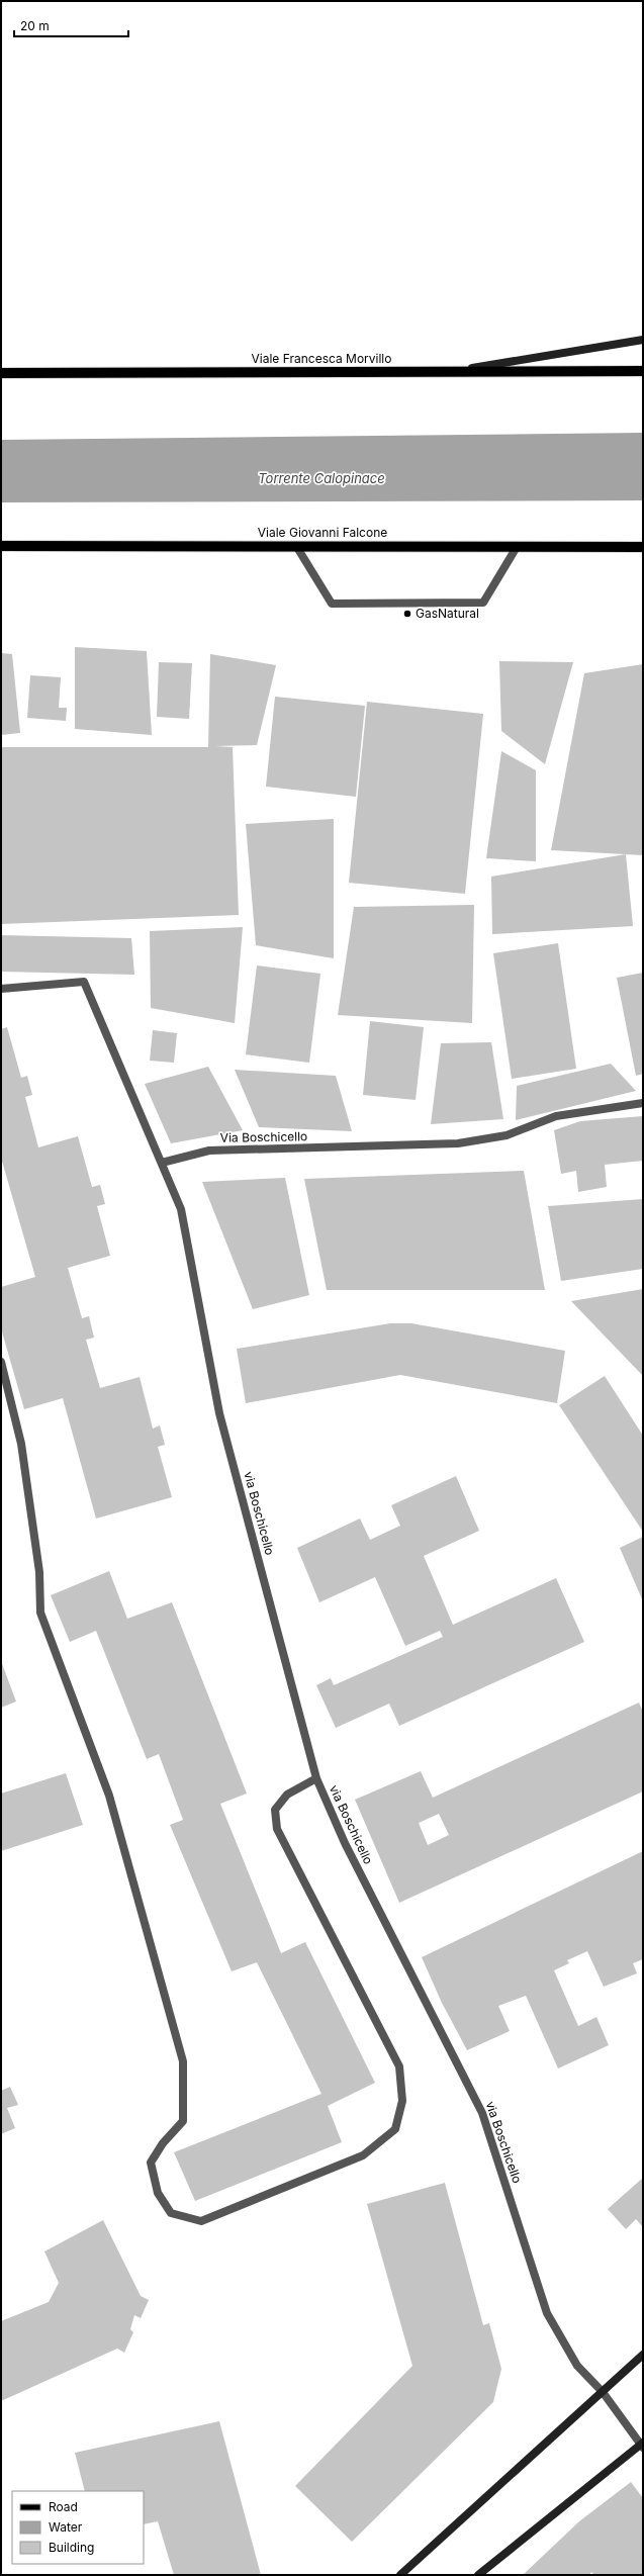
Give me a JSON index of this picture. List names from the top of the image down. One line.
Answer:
{"streets":{"main road":["Viale Francesca Morvillo","Viale Giovanni Falcone"],"street":["Via Boschicello","via Boschicello"]},"crossings":[["Via Boschicello","via Boschicello"]],"water":["Torrente Calopinace"],"places":["GasNatural"],"legend":["Road","Water","Building"],"scale_bar":"20 m"}
